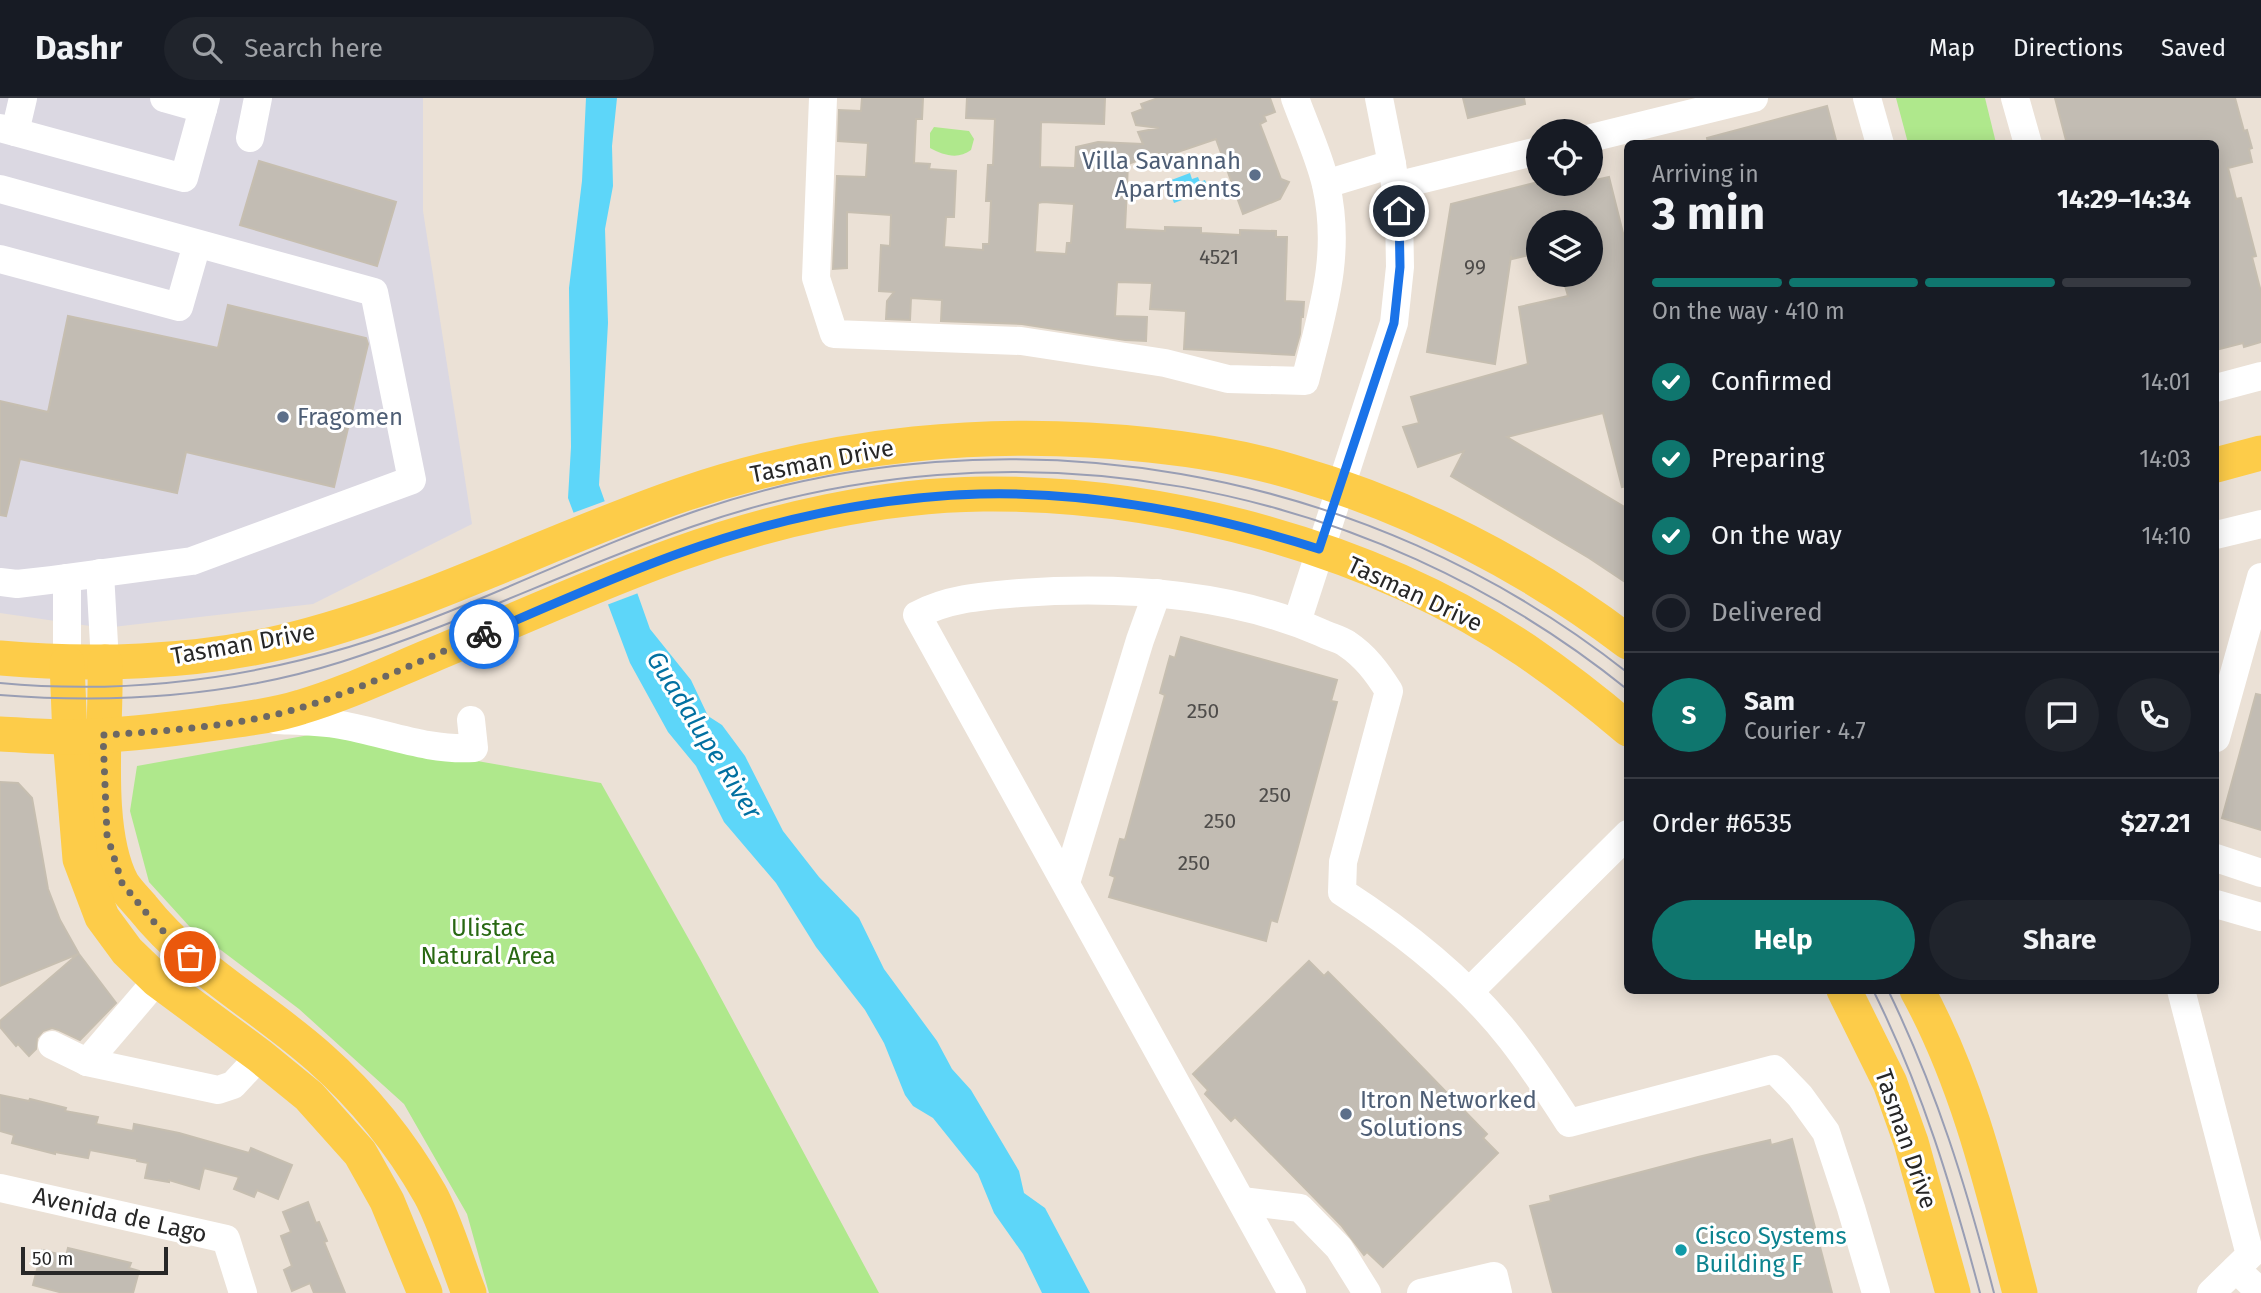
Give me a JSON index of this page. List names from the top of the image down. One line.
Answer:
{"streets":{"main road":["Tasman Drive"],"street":["Avenida de Lago"]},"water":["Guadalupe River"],"parks":["Ulistac Natural Area"],"places":["Villa Savannah Apartments","Fragomen","Itron Networked Solutions","Cisco Systems Building F"],"house_numbers":["4521","99","250","250","250","250"],"scale_bar":"50 m","page":{"header":"Dashr","search":"Search here","nav":["Map","Directions","Saved"],"heading":["3 min","Arriving in","14:29–14:34"],"panel":["Sam","Courier · 4.7","Order #6535","$27.21"],"bar":"On the way · 410 m","list":[["Confirmed","14:01"],["Preparing","14:03"],["On the way","14:10"],"Delivered"],"round":"S","buttons":["Help","Share"],"scale":"50 m"}}
